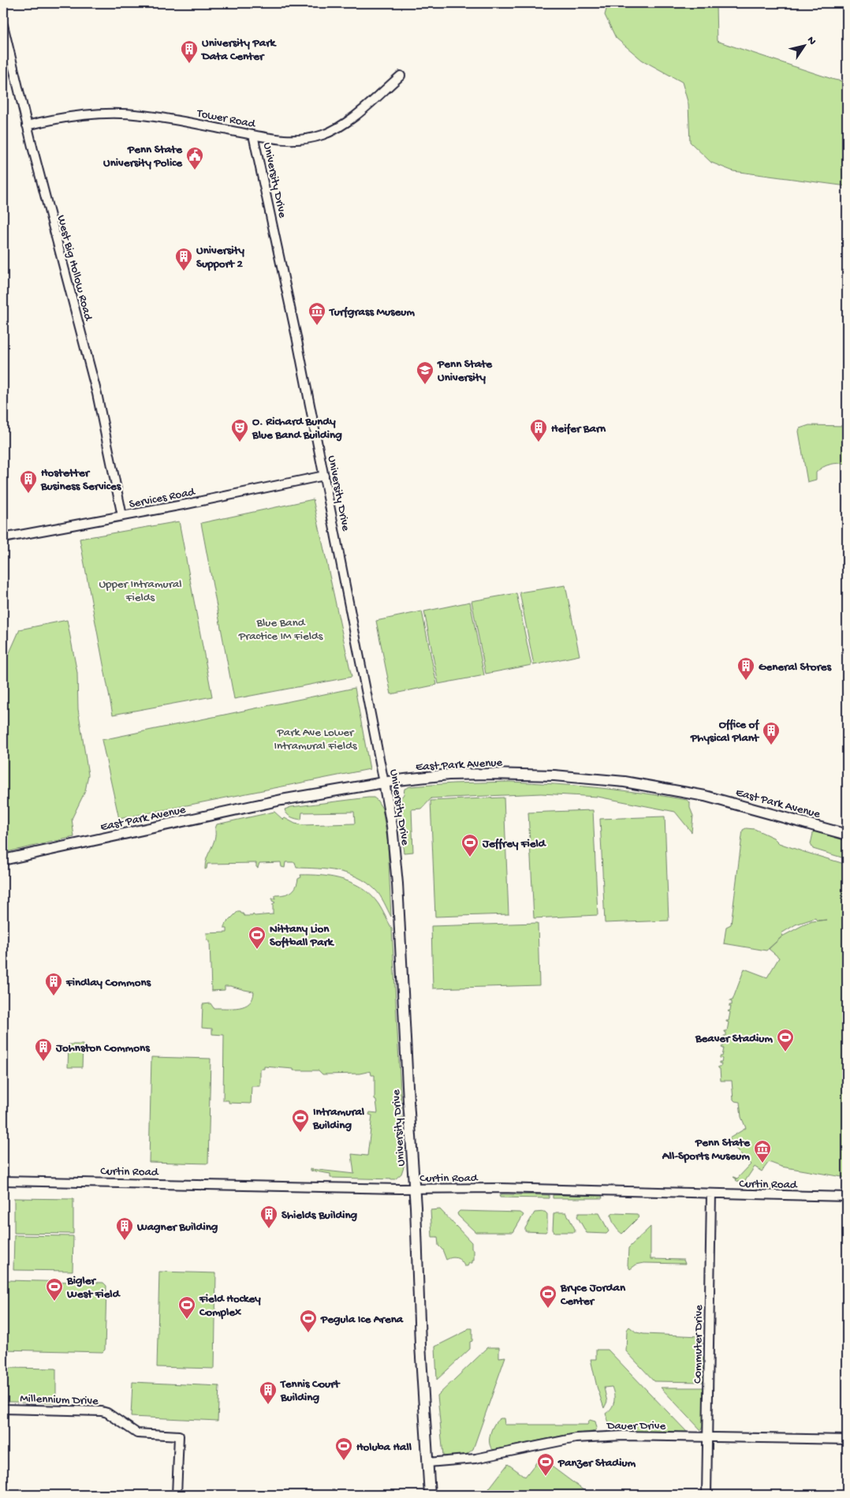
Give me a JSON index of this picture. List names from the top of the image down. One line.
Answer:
{"streets":{"main road":["University Drive","East Park Avenue"],"street":["Tower Road","West Big Hollow Road","Services Road","Curtin Road","Commuter Drive","Millennium Drive","Dauer Drive"]},"crossings":[["Tower Road","University Drive"],["Tower Road","West Big Hollow Road"],["University Drive","Services Road"],["University Drive","East Park Avenue"],["University Drive","Curtin Road"],["University Drive","Dauer Drive"],["West Big Hollow Road","Services Road"],["Curtin Road","Commuter Drive"],["Commuter Drive","Dauer Drive"]],"parks":["Upper Intramural Fields","Blue Band Practice IM Fields","Park Ave Lower Intramural Fields"],"places":{"building":["University Park Data Center","University Support 2","Heifer Barn","Hostetter Business Services","General Stores","Office of Physical Plant","Findlay Commons","Johnston Commons","Shields Building","Wagner Building","Tennis Court Building"],"public building":["Penn State University Police"],"museum":["Turfgrass Museum","Penn State All-Sports Museum"],"school or university":["Penn State University"],"theatre":["O. Richard Bundy Blue Band Building"],"sports":["Jeffrey Field","Nittany Lion Softball Park","Beaver Stadium","Intramural Building","Bigler West Field","Bryce Jordan Center","Field Hockey Complex","Pegula Ice Arena","Holuba Hall","Panzer Stadium"]},"north":"top right"}
